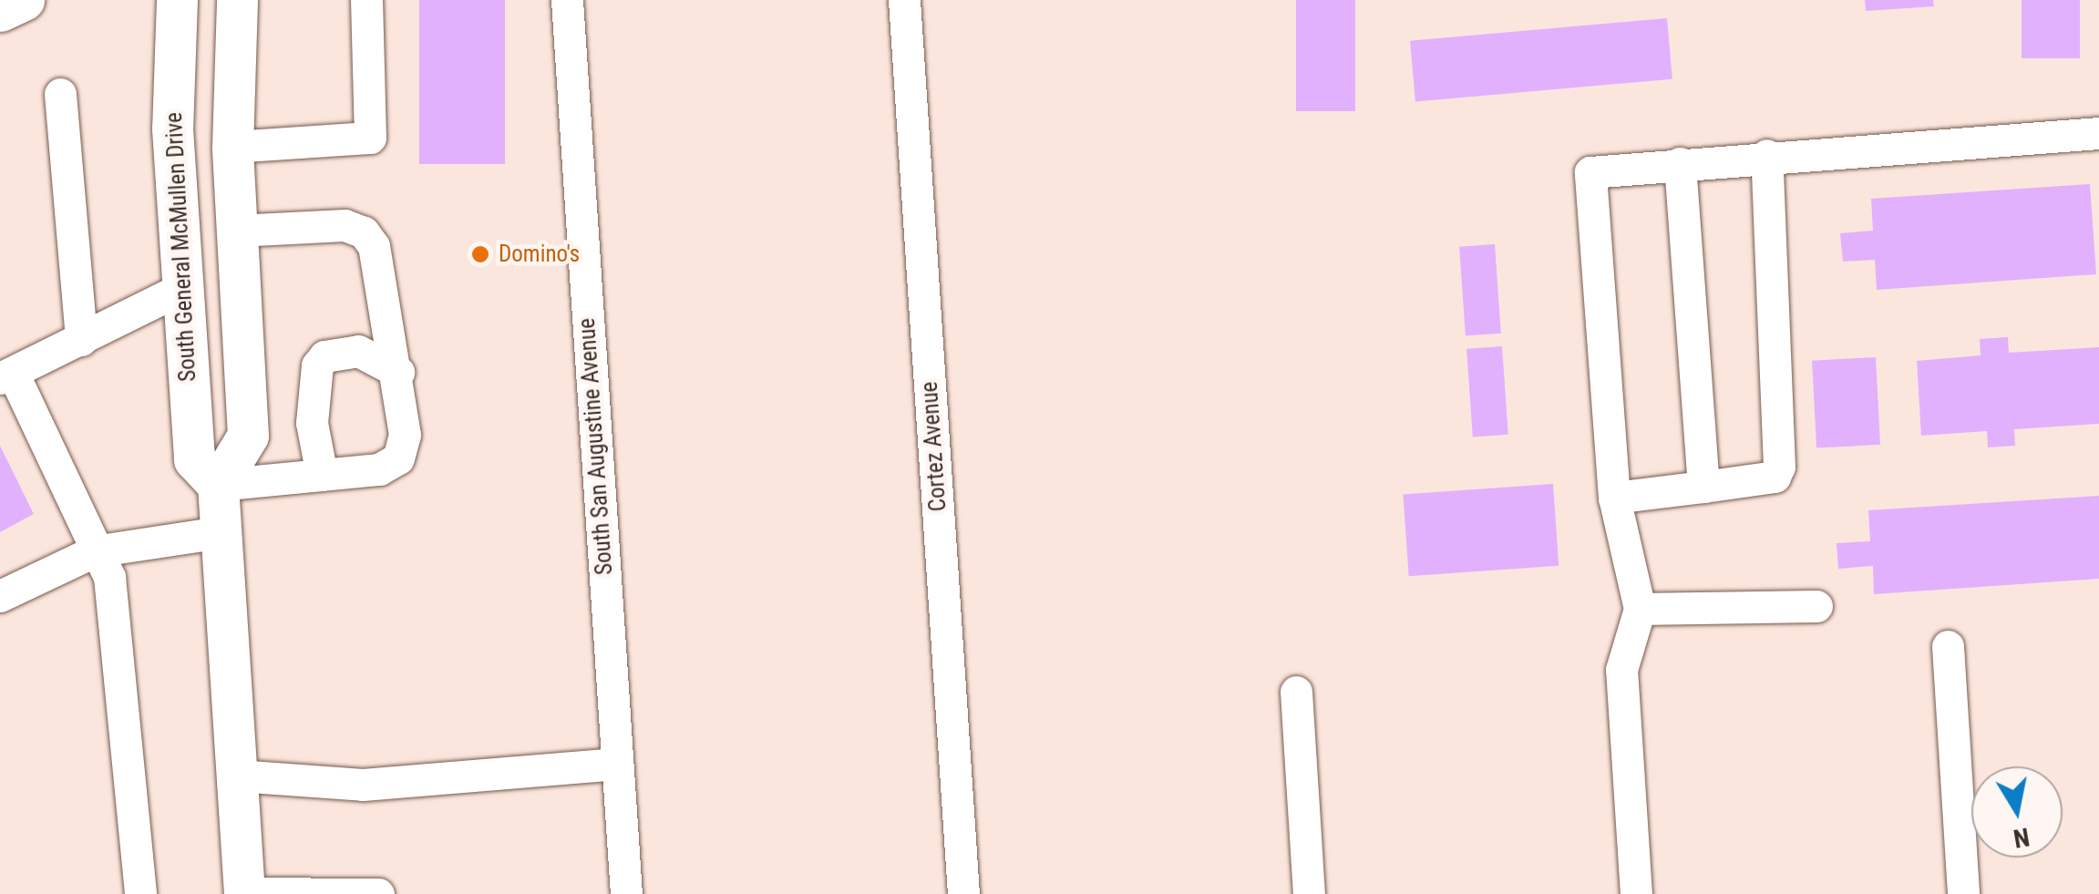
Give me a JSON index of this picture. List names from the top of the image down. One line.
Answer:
{"streets":{"main road":["South General McMullen Drive"],"street":["South San Augustine Avenue","Cortez Avenue"]},"places":["Domino's"],"north":"bottom"}
